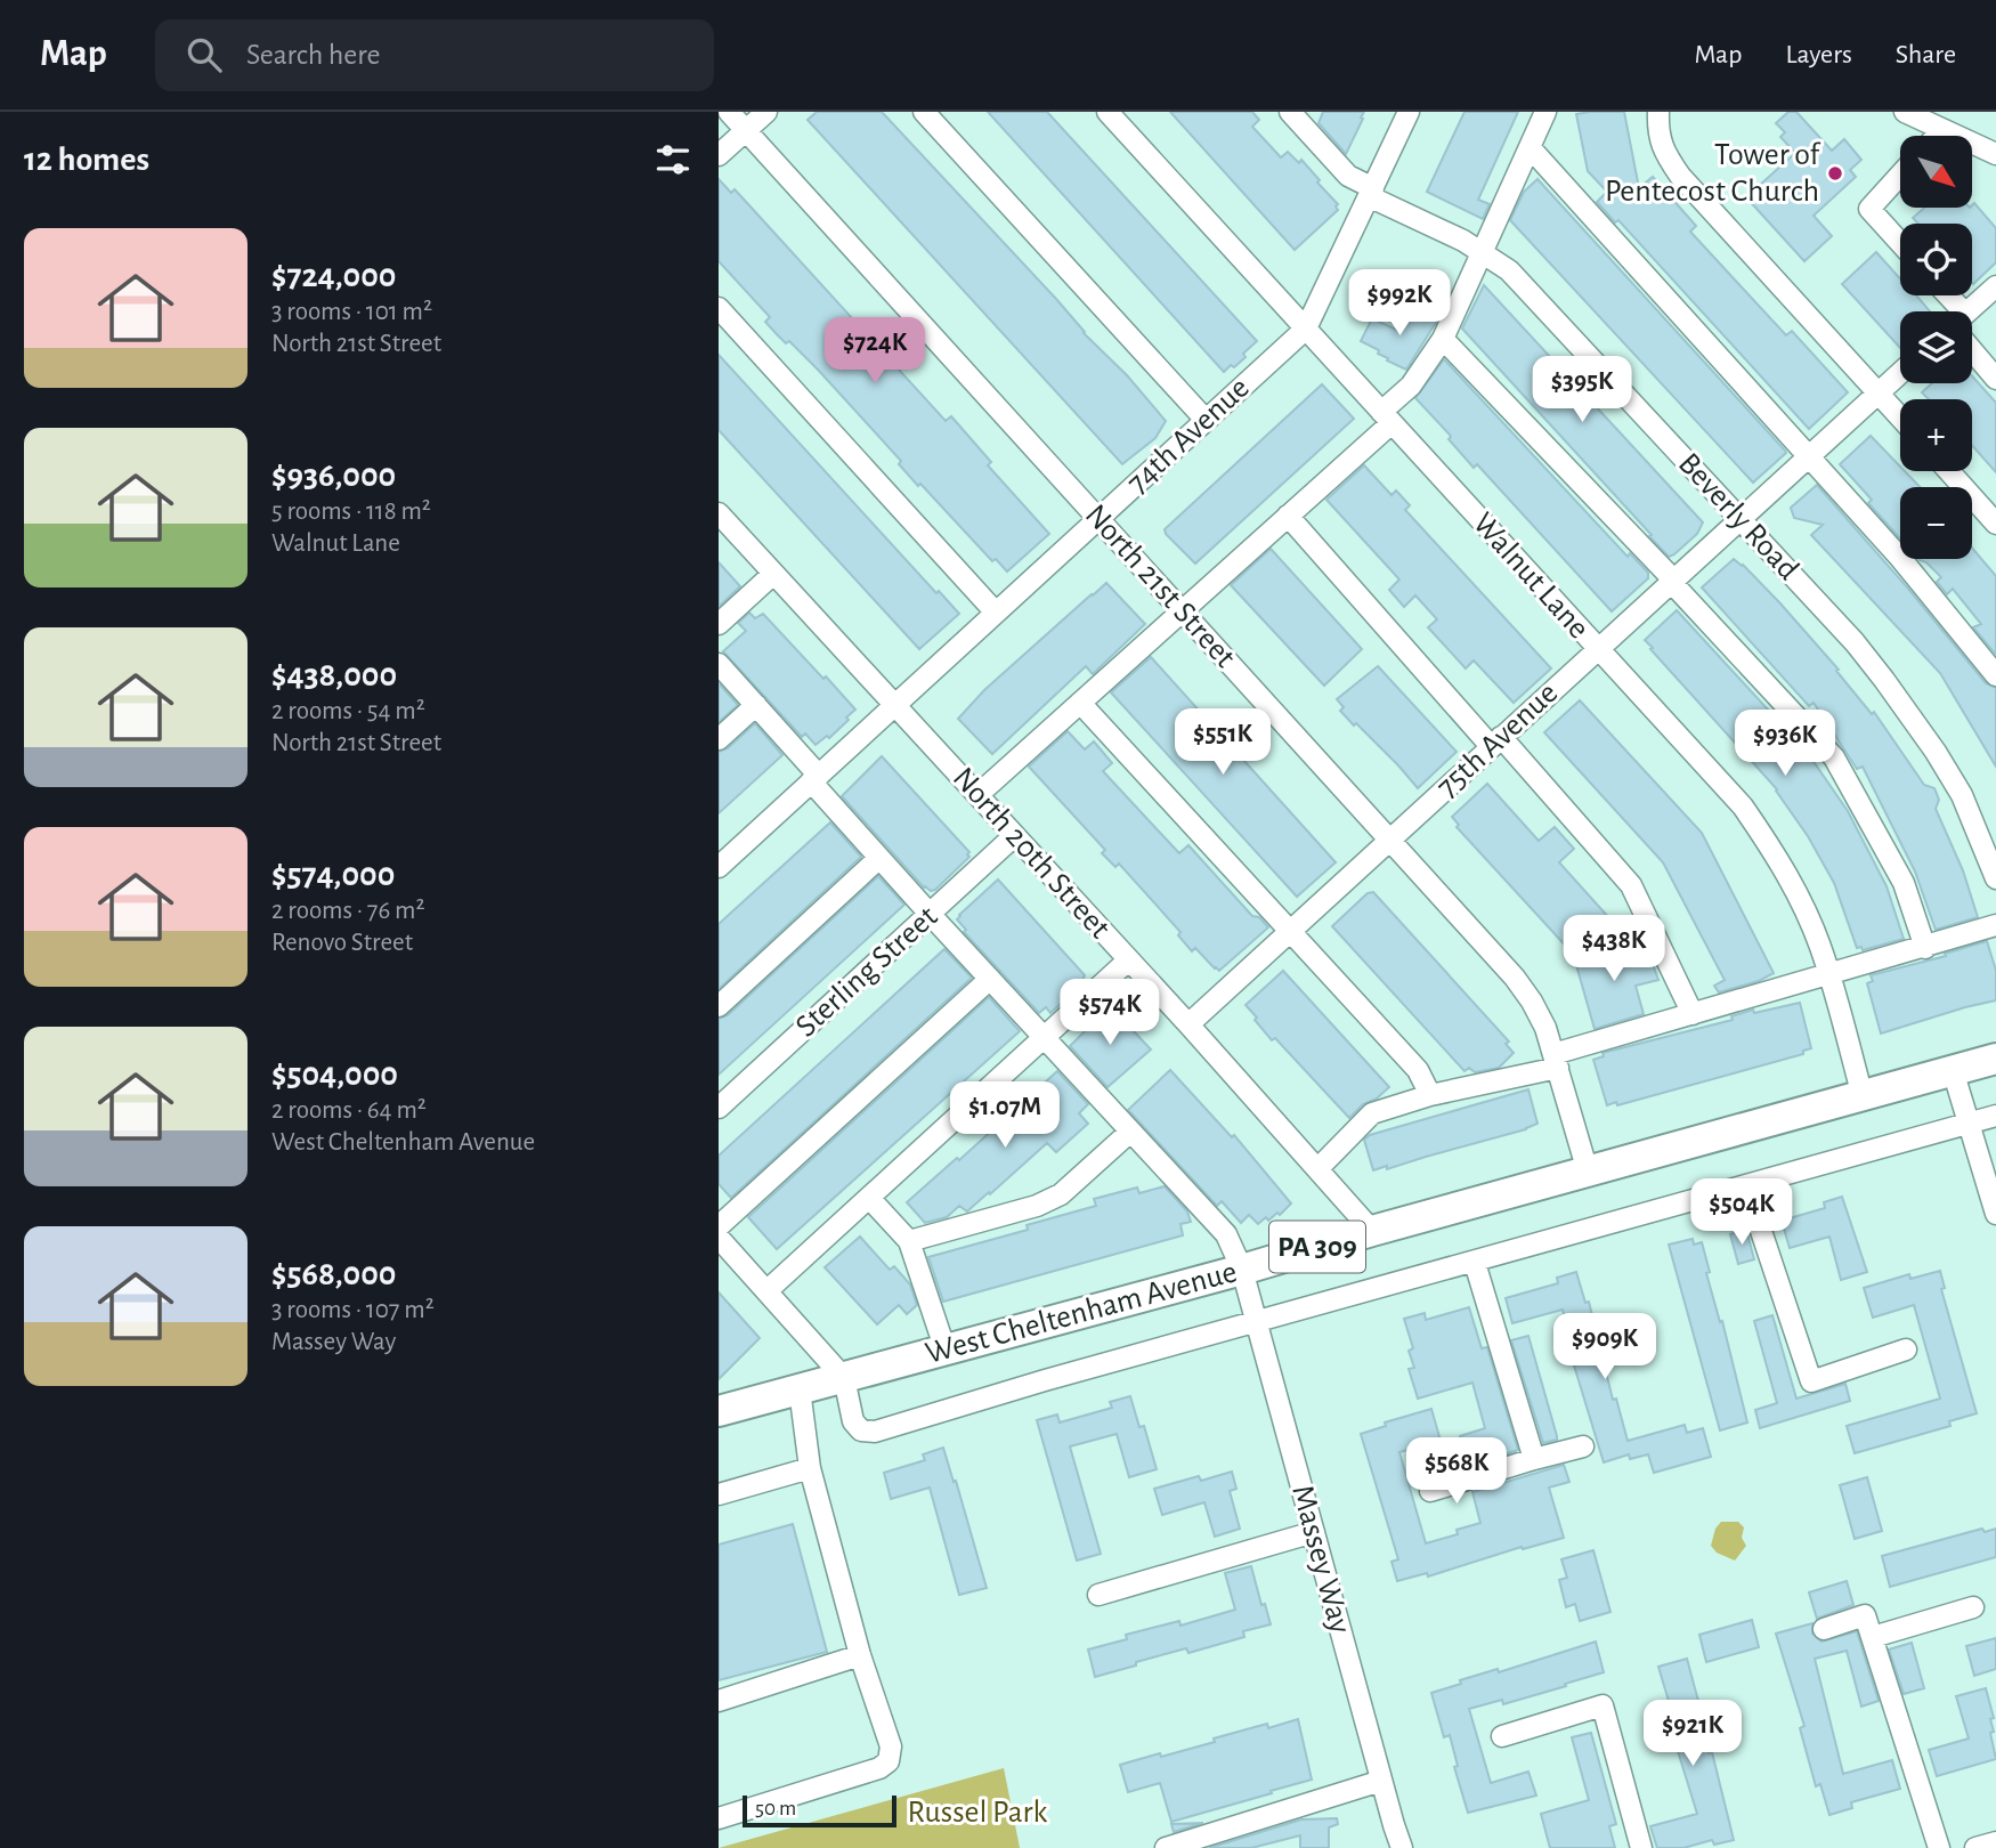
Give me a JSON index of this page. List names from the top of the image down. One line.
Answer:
{"streets":{"highway":["PA 309","West Cheltenham Avenue"],"street":["74th Avenue","Beverly Road","Walnut Lane","North 21st Street","75th Avenue","North 20th Street","Sterling Street","Massey Way"]},"crossings":[["74th Avenue","Beverly Road"],["74th Avenue","Walnut Lane"],["74th Avenue","North 21st Street"],["74th Avenue","North 20th Street"],["74th Avenue","Massey Way"],["Beverly Road","75th Avenue"],["Walnut Lane","75th Avenue"],["Walnut Lane","West Cheltenham Avenue"],["North 21st Street","75th Avenue"],["North 21st Street","West Cheltenham Avenue"],["75th Avenue","North 20th Street"],["North 20th Street","Sterling Street"],["North 20th Street","West Cheltenham Avenue"],["Sterling Street","Massey Way"],["West Cheltenham Avenue","Massey Way"]],"parks":["Russel Park"],"places":["Tower of Pentecost Church"],"scale_bar":"50 m","north":"bottom right","page":{"header":"Map","search":"Search here","nav":["Map","Layers","Share"],"heading":"12 homes","map_buttons":["+","−"],"list":[{"name":"$724,000","note":"3 rooms · 101 m² · North 21st Street"},{"name":"$936,000","note":"5 rooms · 118 m² · Walnut Lane"},{"name":"$438,000","note":"2 rooms · 54 m² · North 21st Street"},{"name":"$574,000","note":"2 rooms · 76 m² · Renovo Street"},{"name":"$504,000","note":"2 rooms · 64 m² · West Cheltenham Avenue"},{"name":"$568,000","note":"3 rooms · 107 m² · Massey Way"}],"price":["$992K","$724K","$395K","$551K","$936K","$438K","$574K","$1.07M","$504K","$909K","$568K","$921K"],"scale":"50 m"}}
